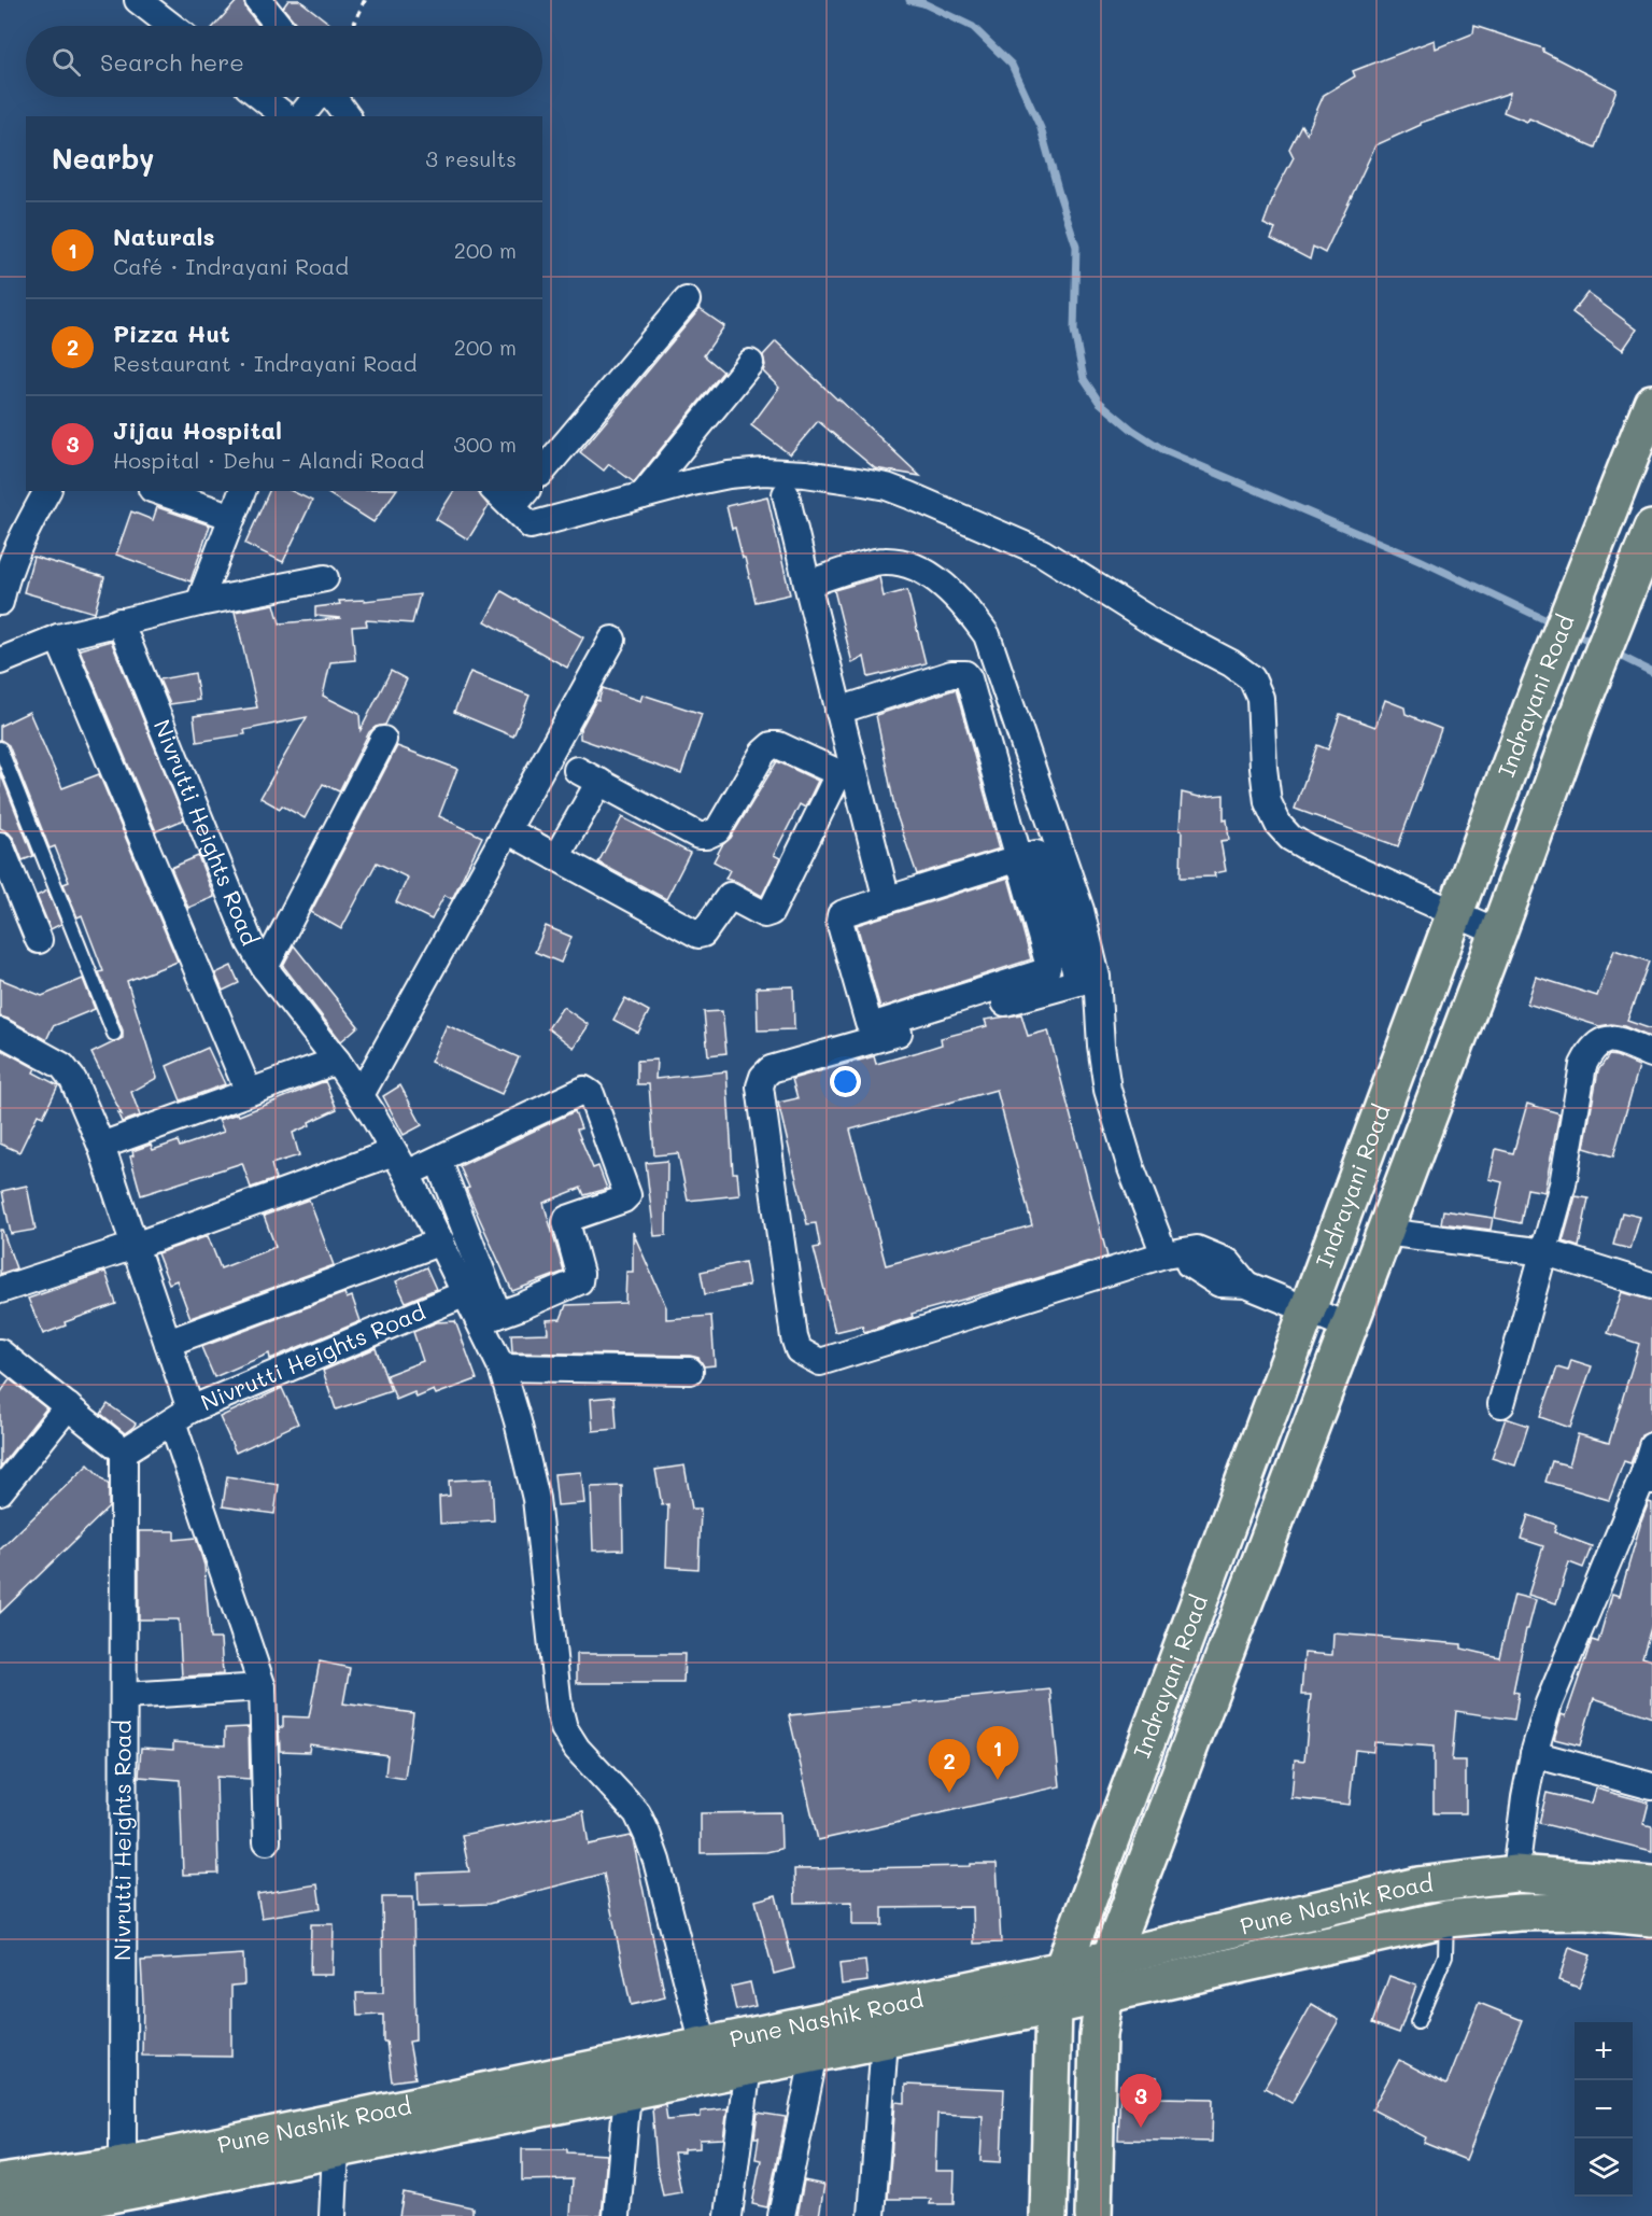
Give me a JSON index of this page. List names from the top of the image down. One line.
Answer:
{"streets":{"main road":["Indrayani Road","Pune Nashik Road"],"street":["Nivrutti Heights Road"]},"crossings":[["Indrayani Road","Pune Nashik Road"],["Nivrutti Heights Road","Pune Nashik Road"]],"page":{"search":"Search here","heading":["Nearby","3 results"],"list":[{"mark":"1","name":"Naturals","note":"Café · Indrayani Road","value":"200 m"},{"mark":"2","name":"Pizza Hut","note":"Restaurant · Indrayani Road","value":"200 m"},{"mark":"3","name":"Jijau Hospital","note":"Hospital · Dehu - Alandi Road","value":"300 m"}],"pins":["1","2","3"],"map_buttons":["+","−"]}}
